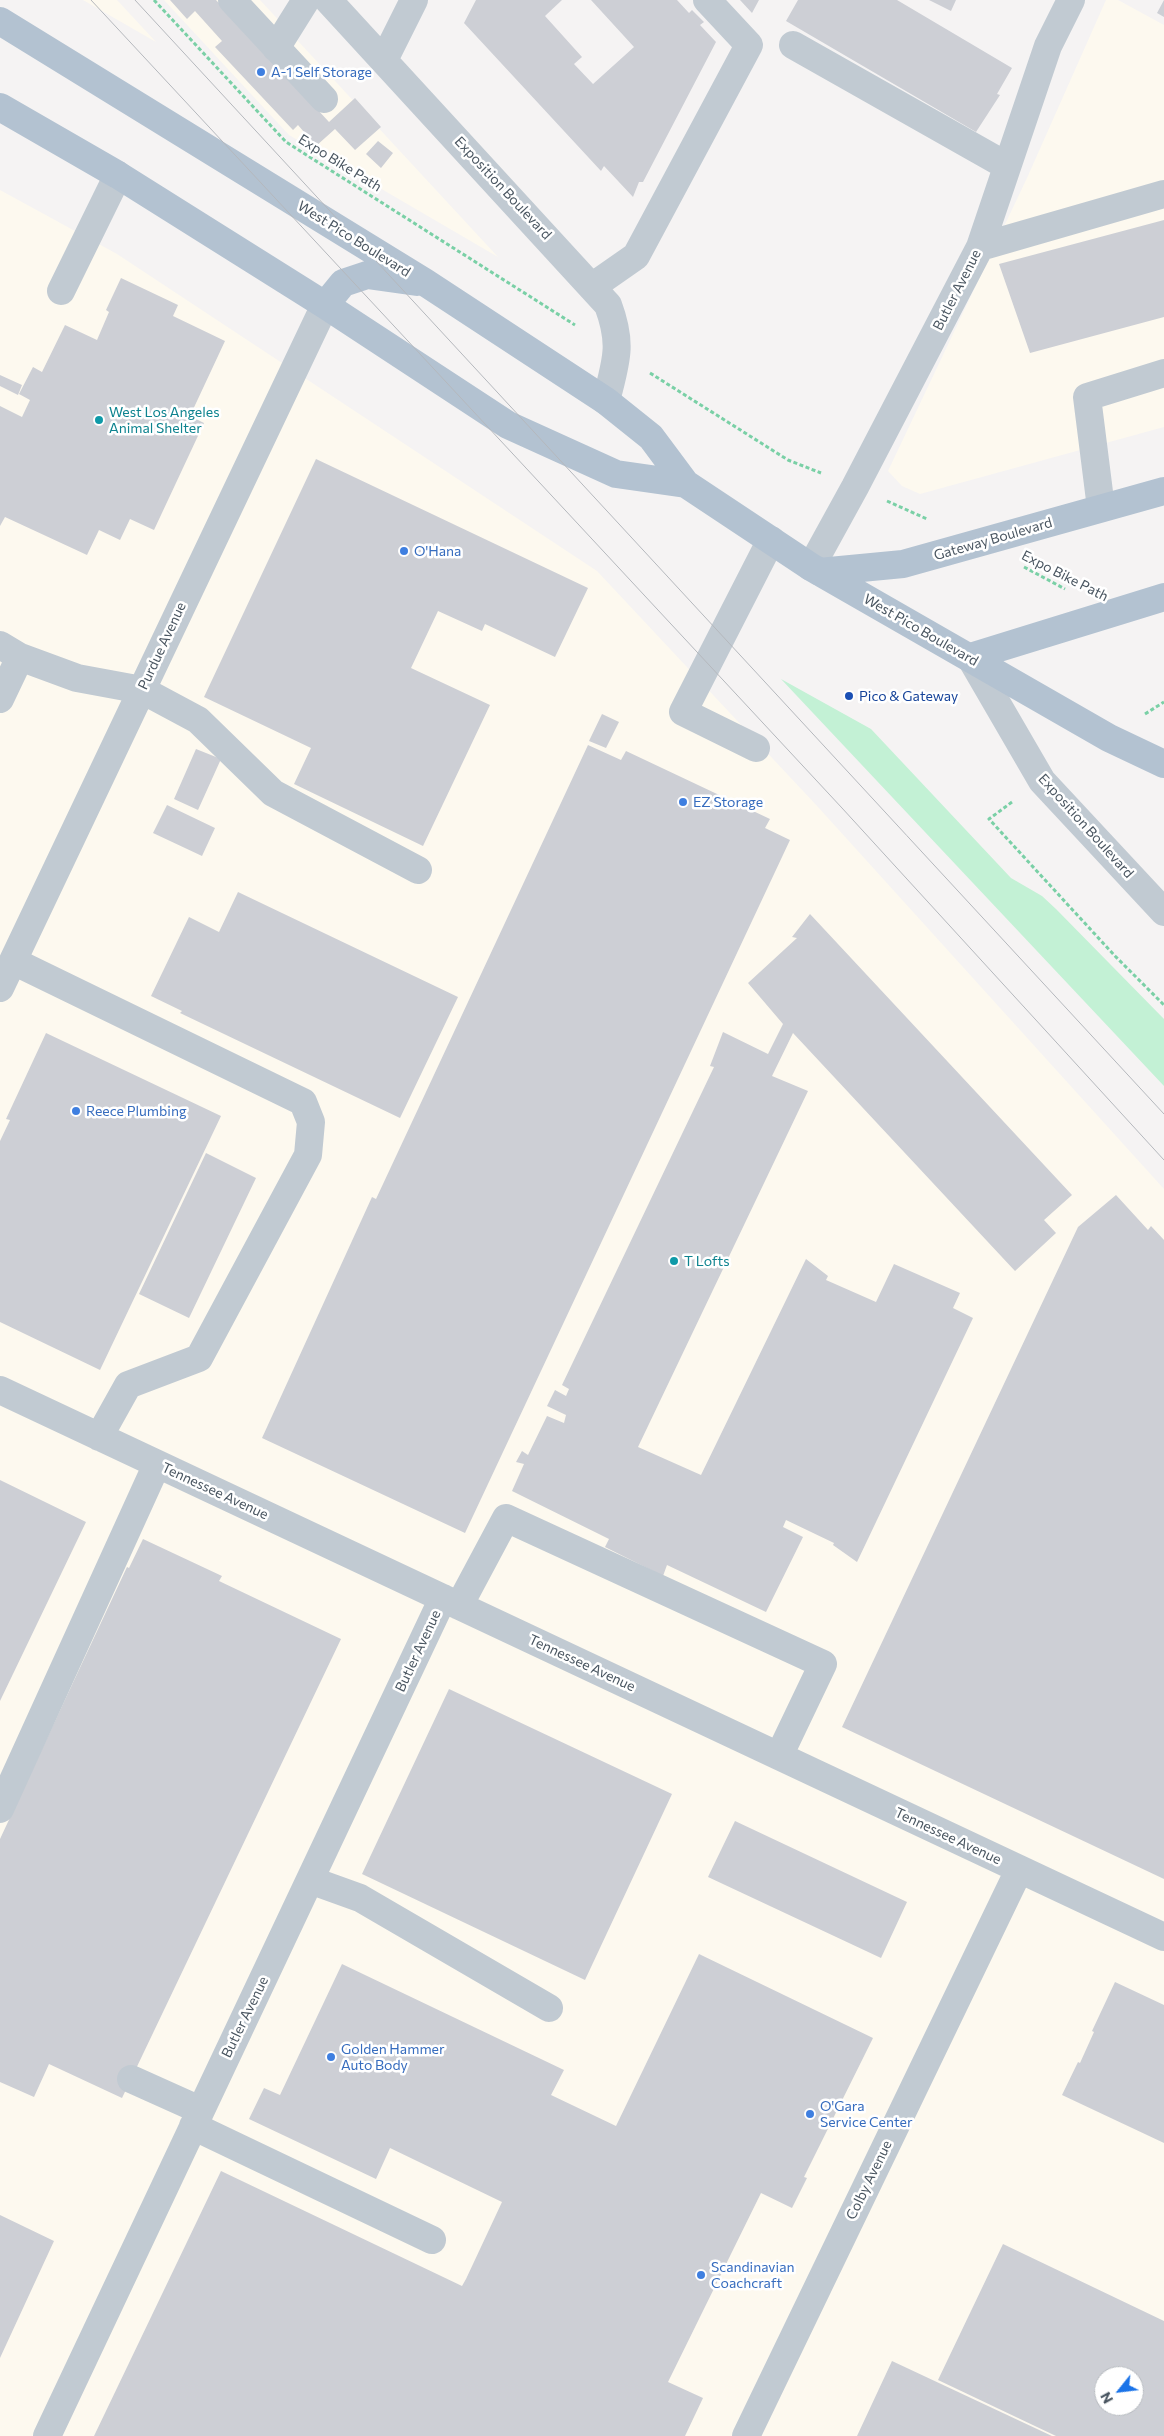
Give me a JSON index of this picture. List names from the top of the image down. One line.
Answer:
{"streets":{"main road":["West Pico Boulevard","Gateway Boulevard"],"street":["Exposition Boulevard","Butler Avenue","Purdue Avenue","Tennessee Avenue","Colby Avenue"],"path":["Expo Bike Path"]},"crossings":[["Expo Bike Path","Gateway Boulevard"],["Exposition Boulevard","West Pico Boulevard"],["West Pico Boulevard","Butler Avenue"],["West Pico Boulevard","Gateway Boulevard"],["West Pico Boulevard","Purdue Avenue"],["Butler Avenue","Gateway Boulevard"],["Butler Avenue","Tennessee Avenue"],["Tennessee Avenue","Colby Avenue"]],"places":["A-1 Self Storage","West Los Angeles Animal Shelter","O'Hana","Pico & Gateway","EZ Storage","Reece Plumbing","T Lofts","Golden Hammer Auto Body","O'Gara Service Center","Scandinavian Coachcraft"],"north":"bottom left"}
